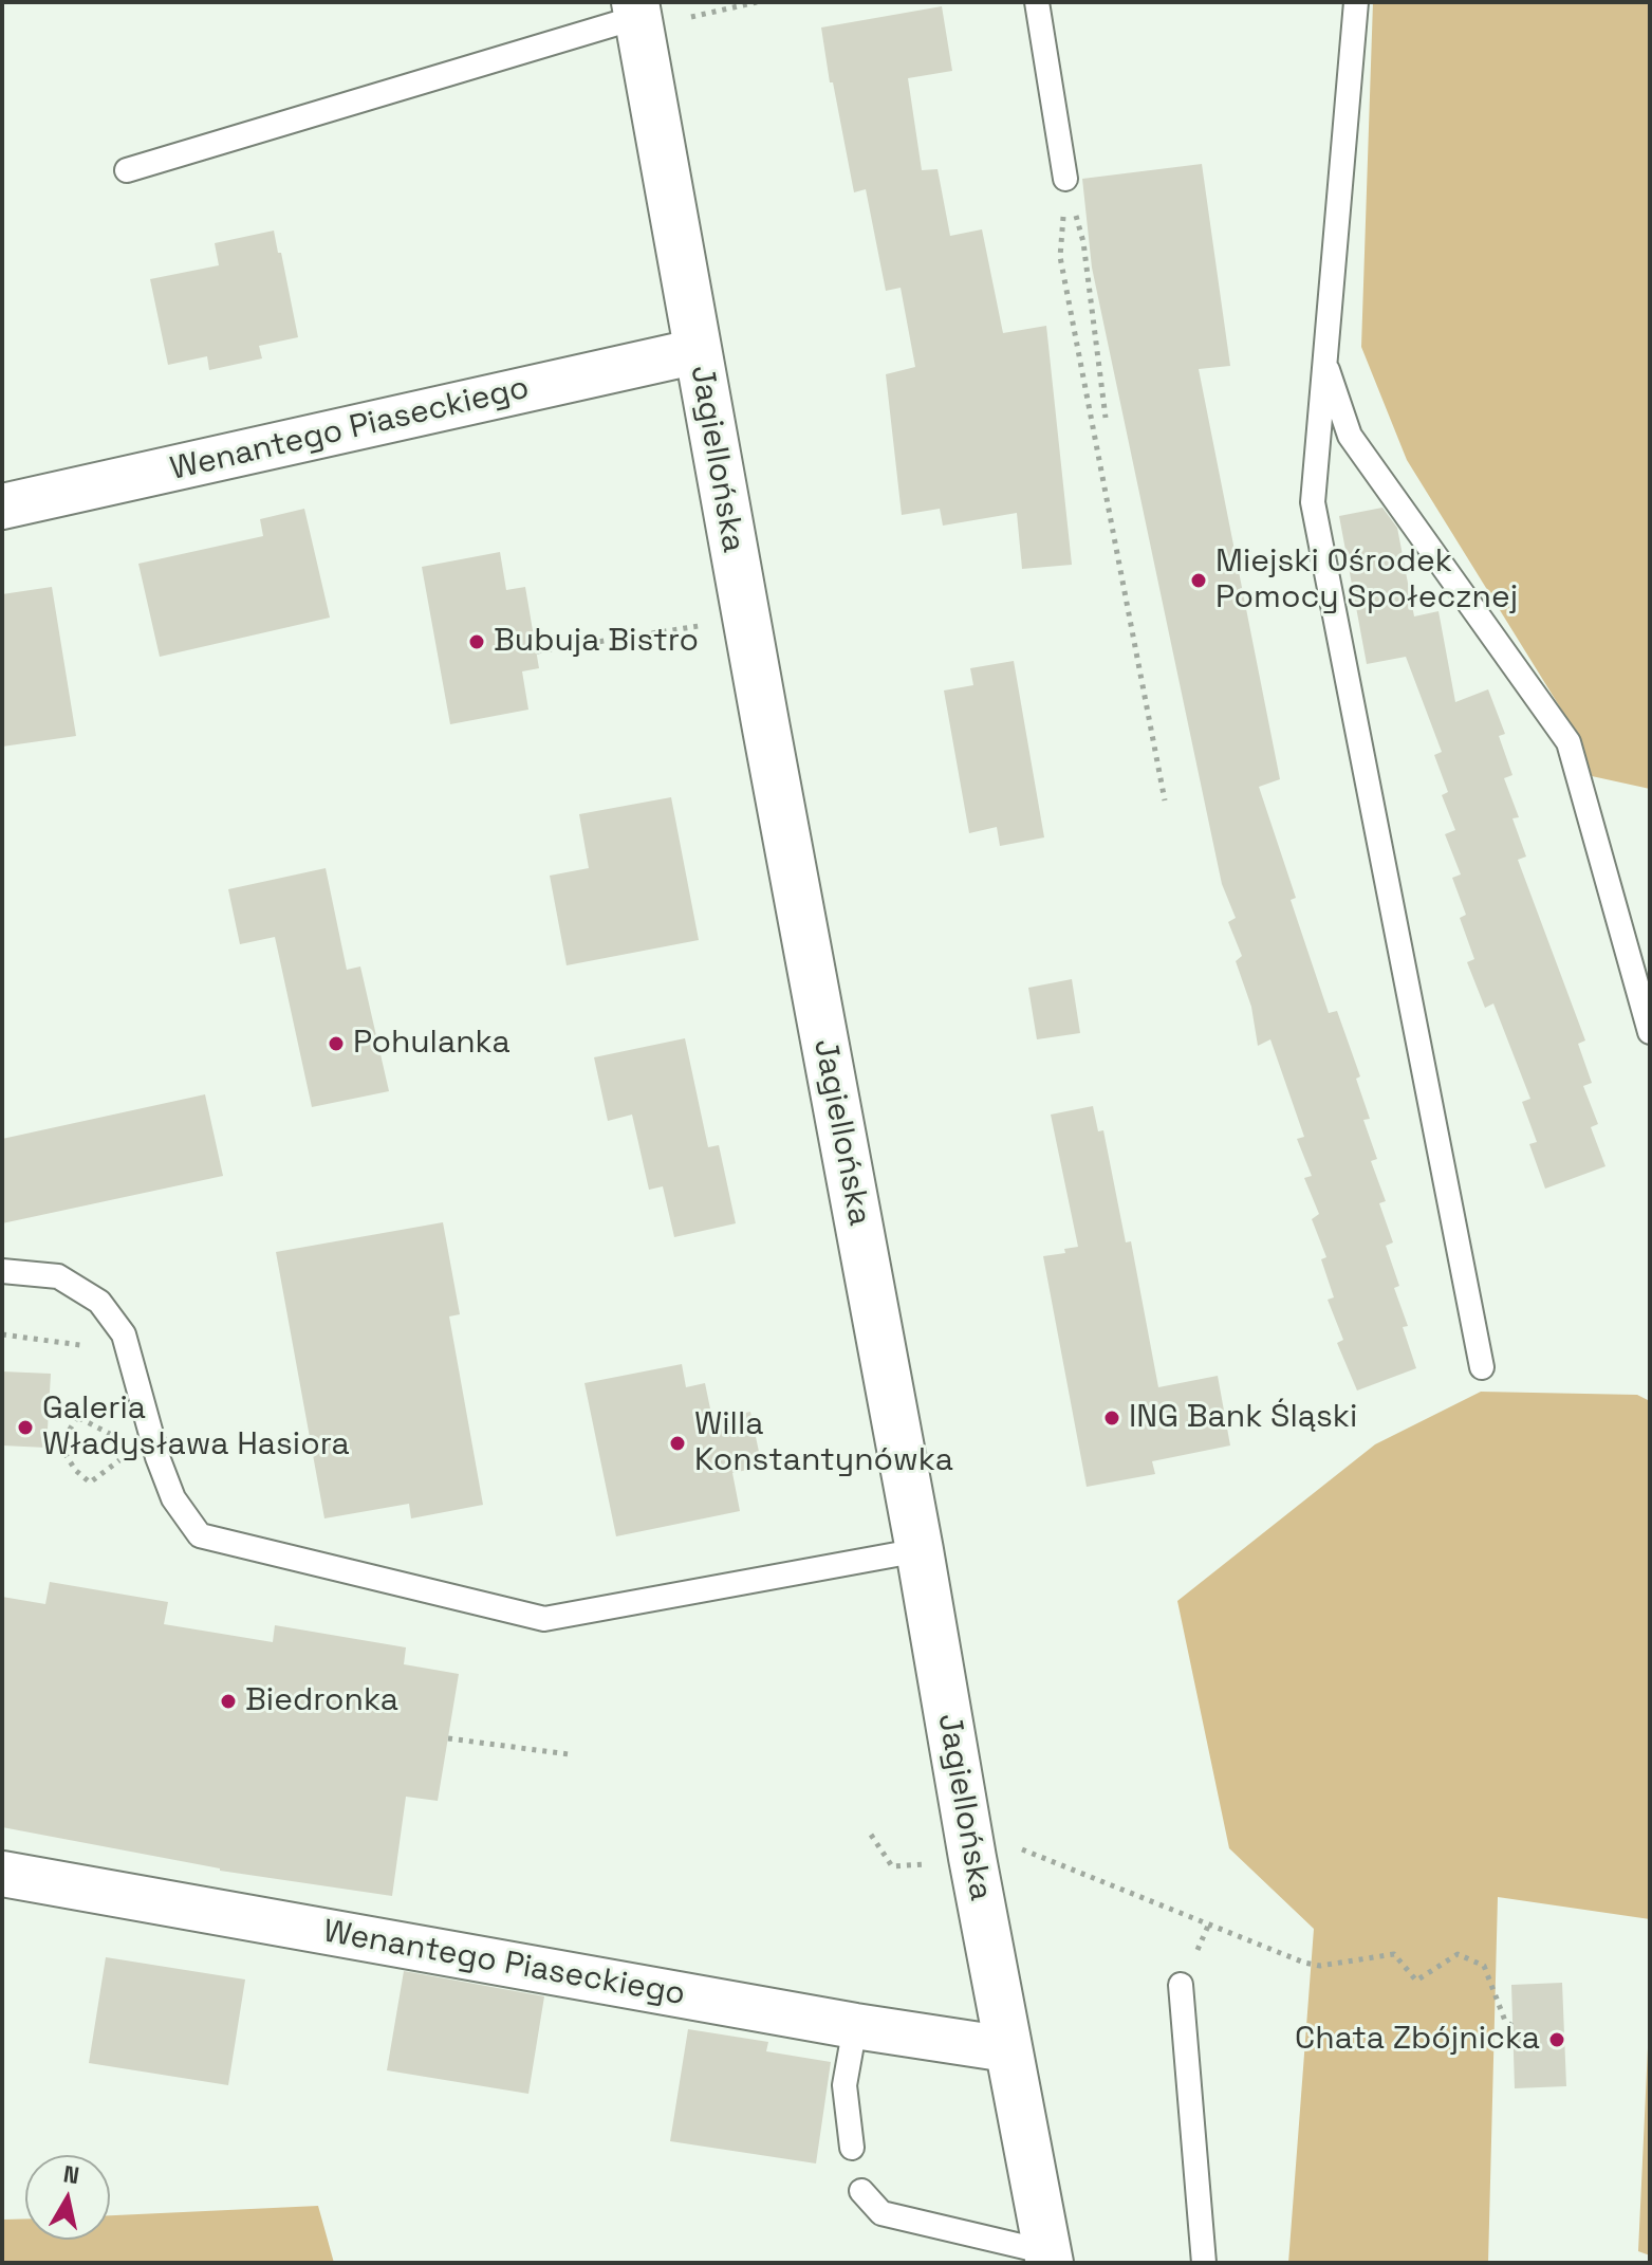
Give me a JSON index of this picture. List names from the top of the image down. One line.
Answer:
{"streets":{"street":["Wenantego Piaseckiego","Jagiellońska"]},"crossings":[["Wenantego Piaseckiego","Jagiellońska"]],"places":["Miejski Ośrodek Pomocy Społecznej","Bubuja Bistro","Pohulanka","ING Bank Śląski","Galeria Władysława Hasiora","Willa Konstantynówka","Biedronka","Chata Zbójnicka"],"north":"top"}
